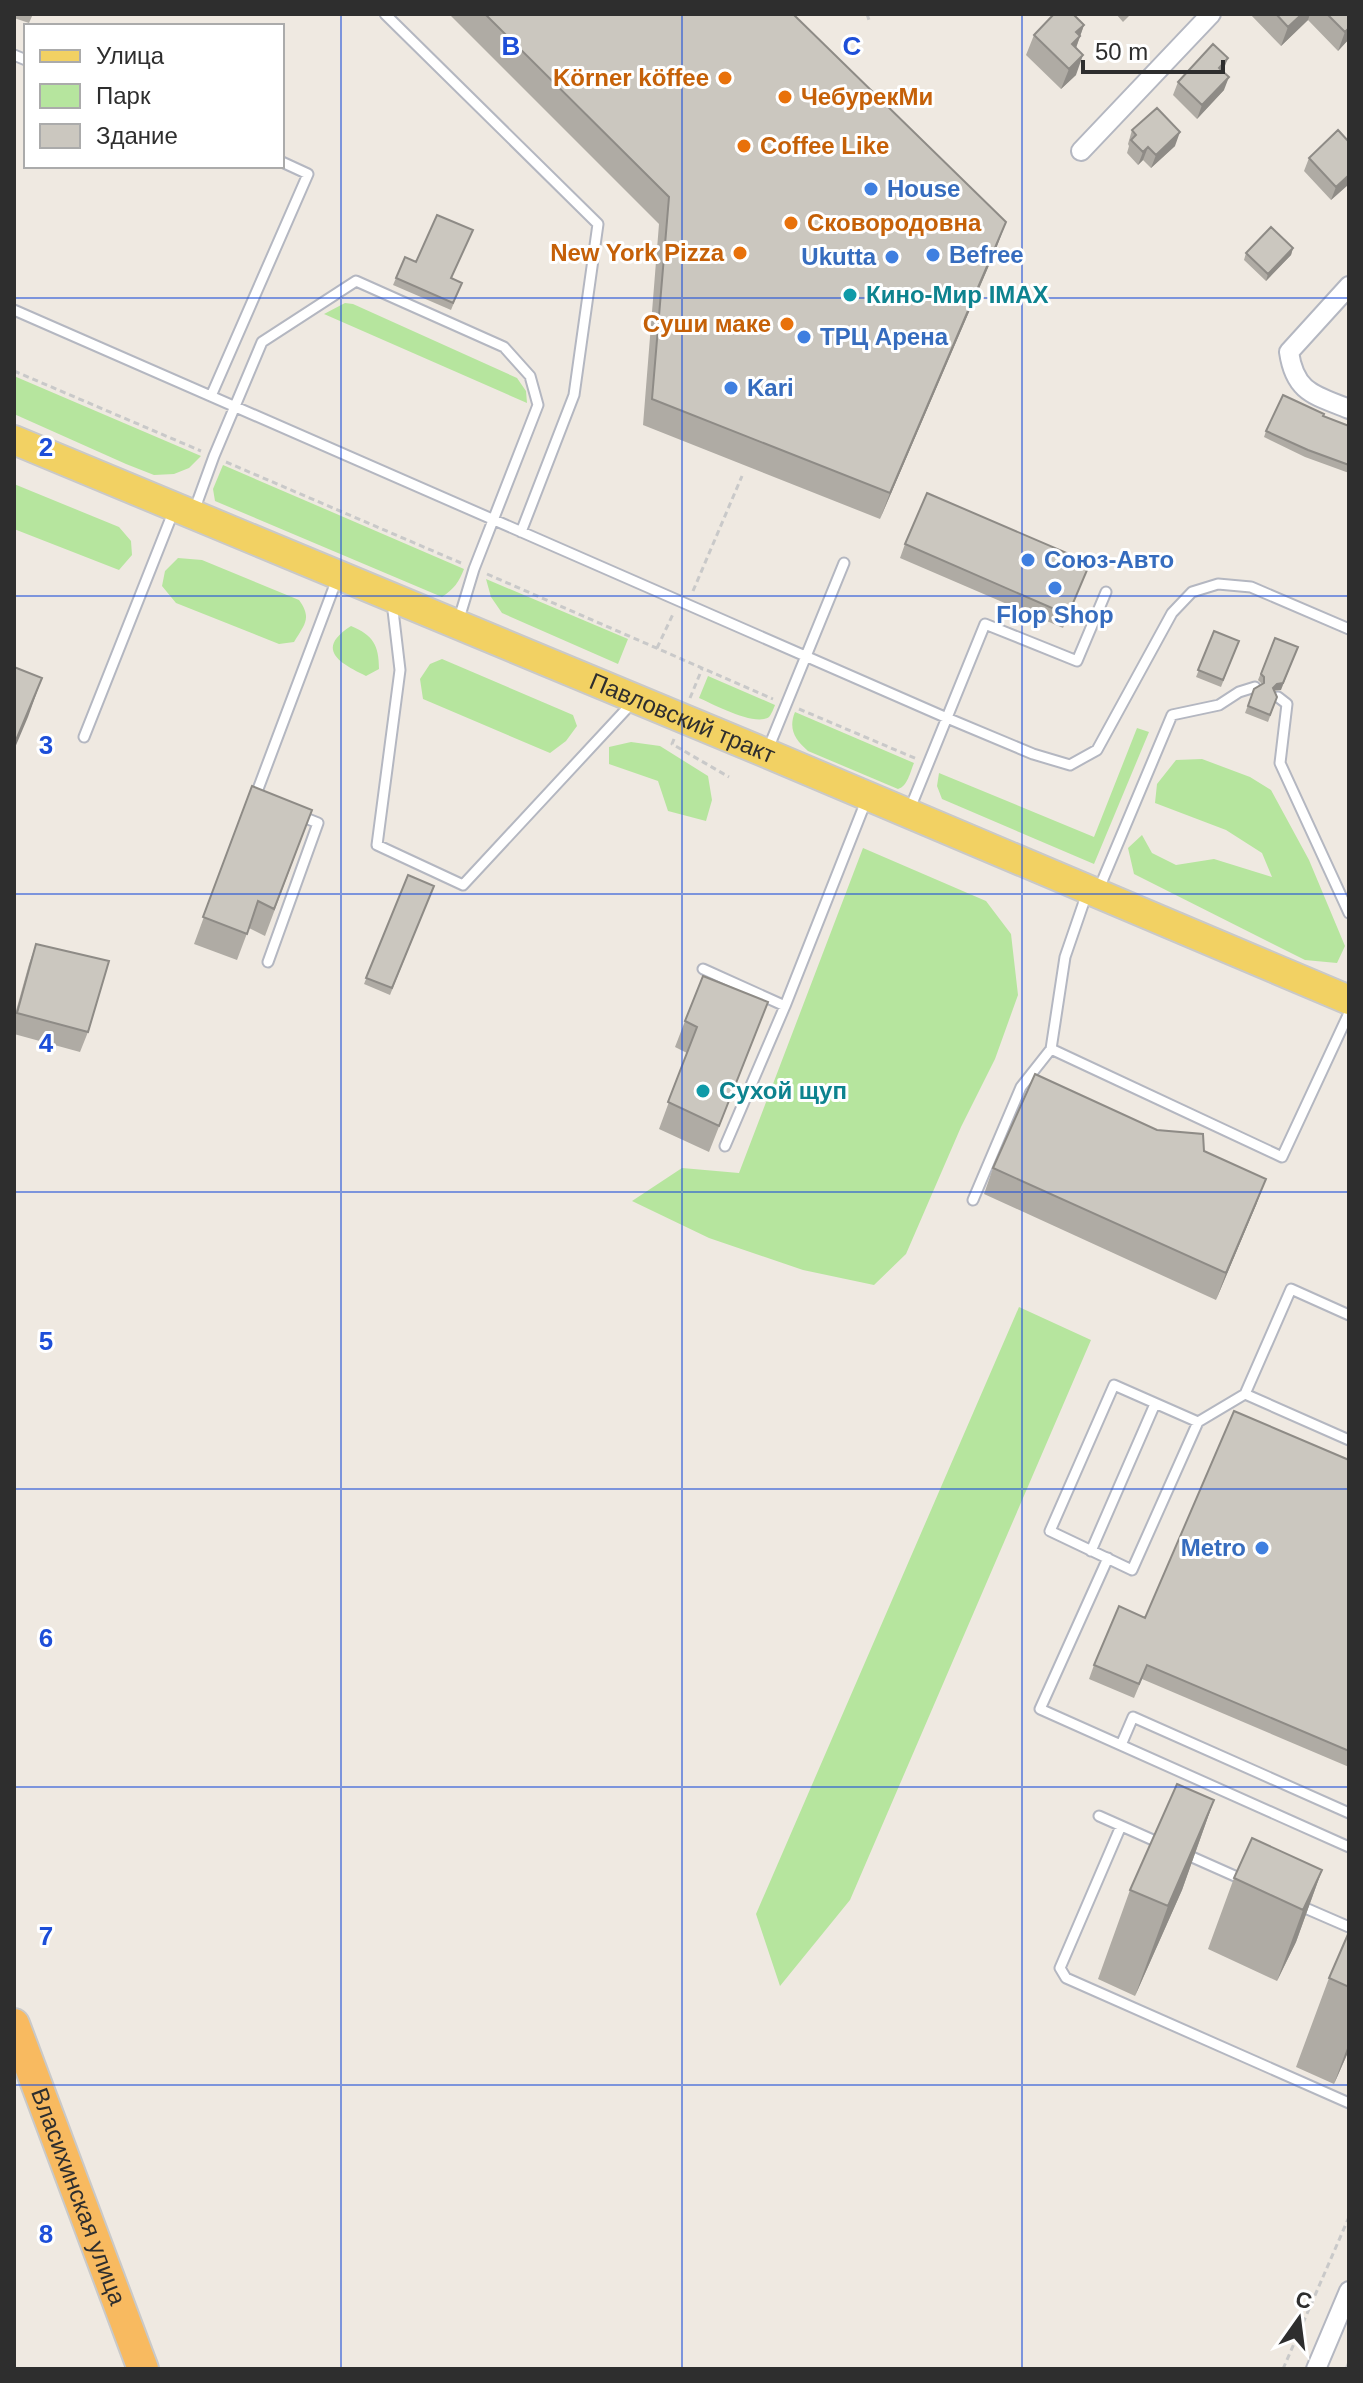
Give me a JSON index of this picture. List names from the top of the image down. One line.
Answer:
{"streets":{"highway":["Власихинская улица"],"main road":["Павловский тракт"]},"places":["Körner köffee","ЧебурекМи","Coffee Like","House","Сковородовна","New York Pizza","Befree","Ukutta","Кино-Мир IMAX","Суши маке","ТРЦ Арена","Kari","Союз-Авто","Flop Shop","Сухой щуп","Metro"],"legend":["Улица","Парк","Здание"],"scale_bar":"50 m","north":"top","grid":{"columns":["B","C"],"rows":["2","3","4","5","6","7","8"]}}
